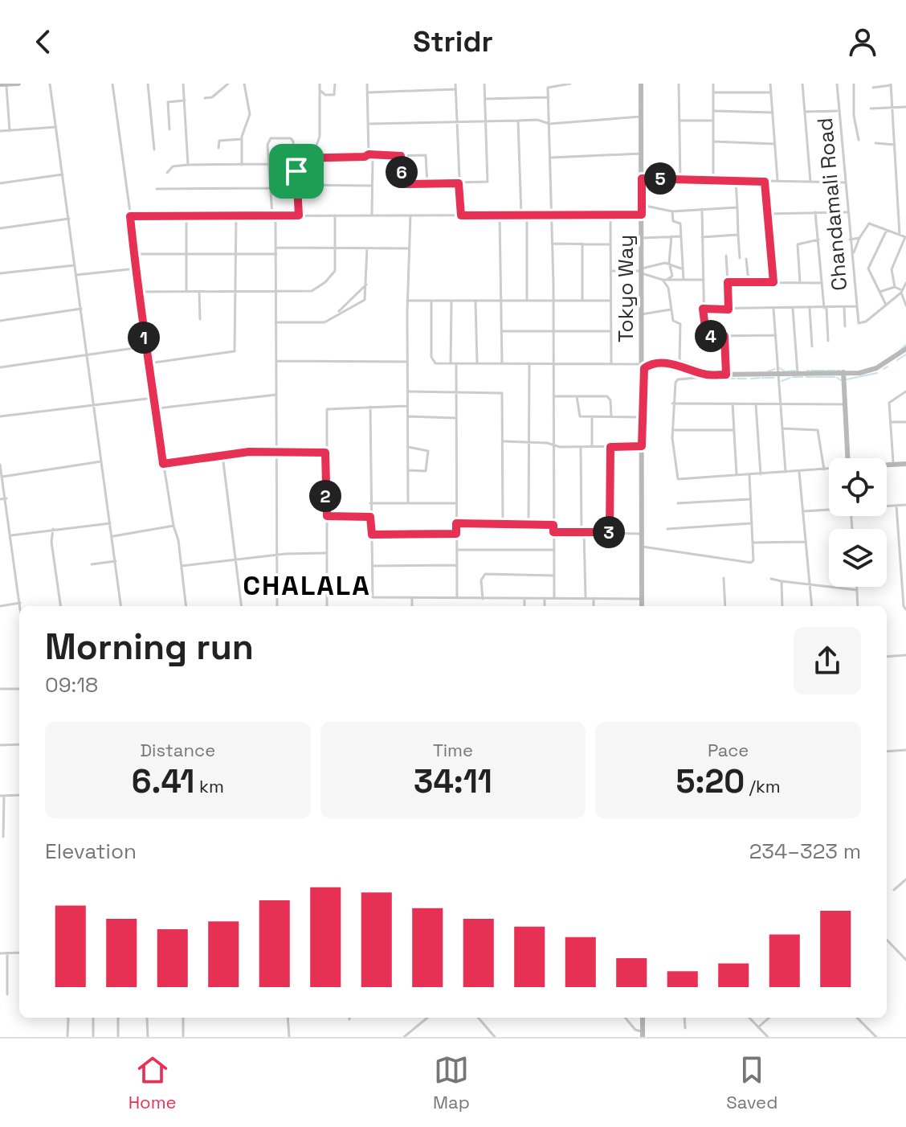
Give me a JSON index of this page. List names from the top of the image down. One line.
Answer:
{"streets":{"main road":["Tokyo Way"],"street":["Chandamali Road"]},"districts":["CHALALA"],"page":{"header":"Stridr","pins":["6","5","4","1","2","3"],"heading":["Morning run","09:18"],"stats":[["Distance","6.41 km"],["Time","34:11"],["Pace","5:20 /km"]],"chart":["Elevation","234–323 m"],"tabs":["Home","Map","Saved"]}}
